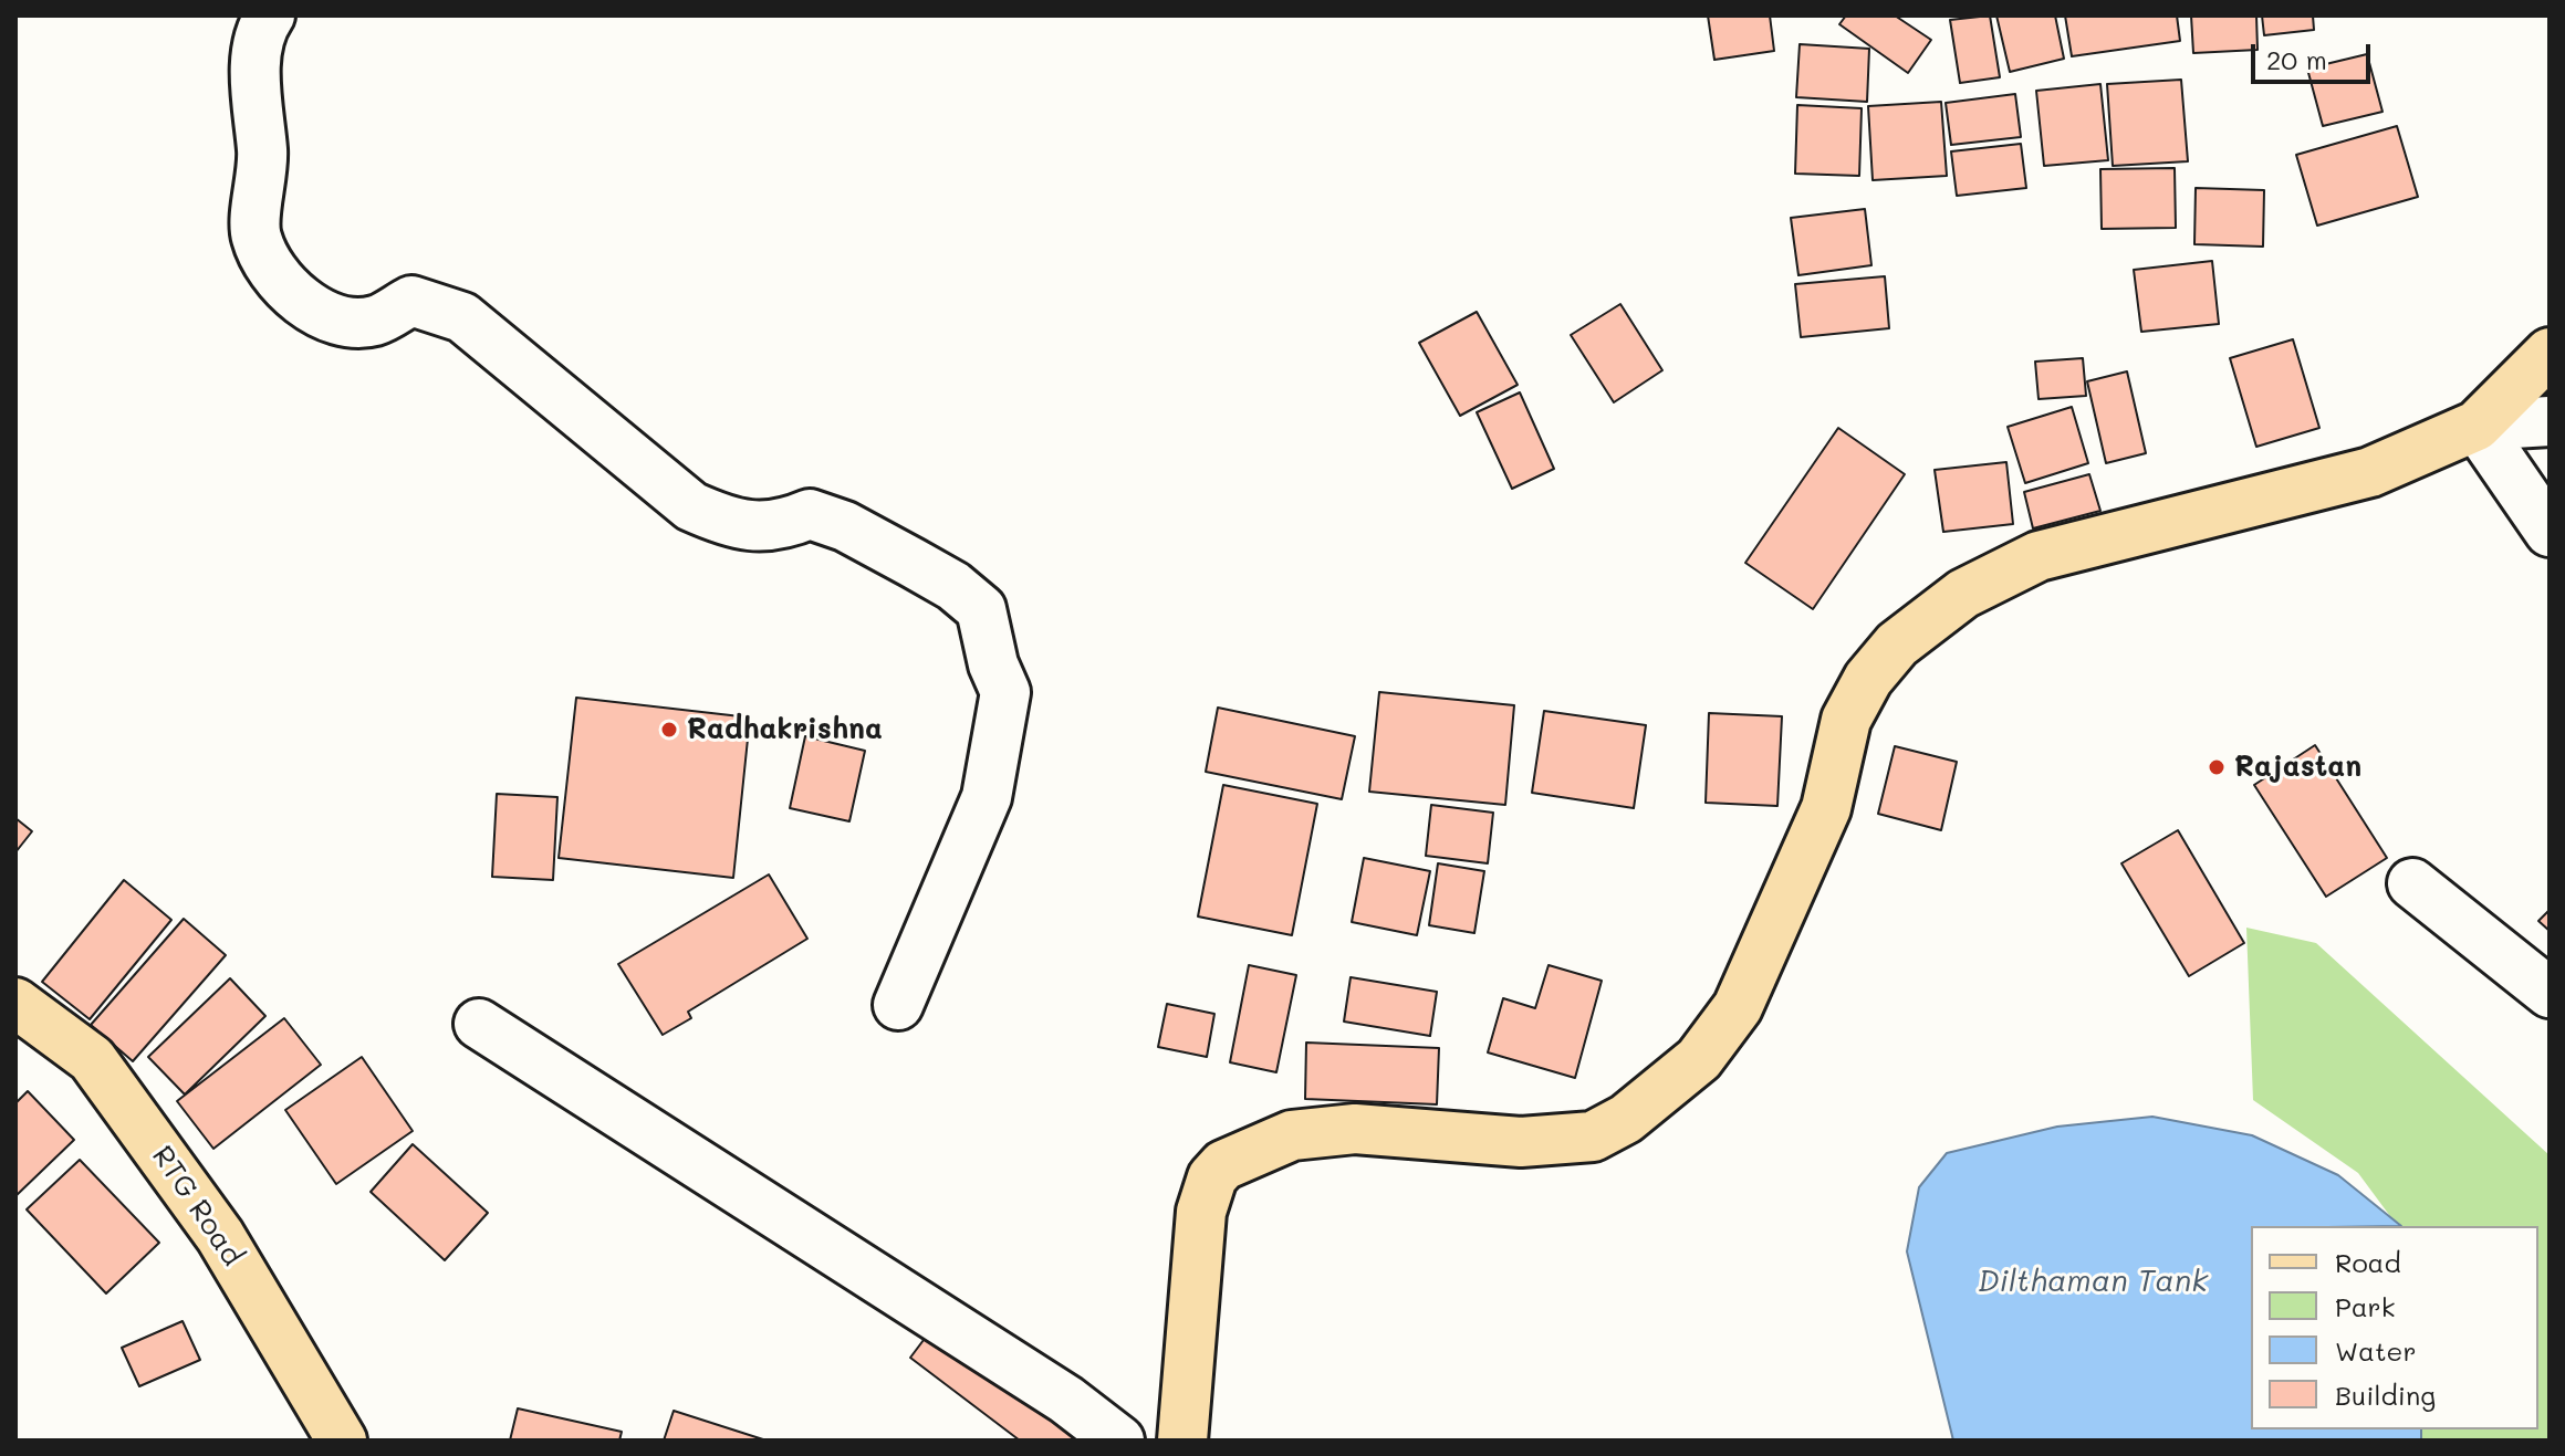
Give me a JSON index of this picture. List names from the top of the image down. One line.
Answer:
{"streets":{"main road":["RTG Road"]},"water":["Dilthaman Tank"],"places":["Radhakrishna","Rajastan"],"legend":["Road","Park","Water","Building"],"scale_bar":"20 m"}
